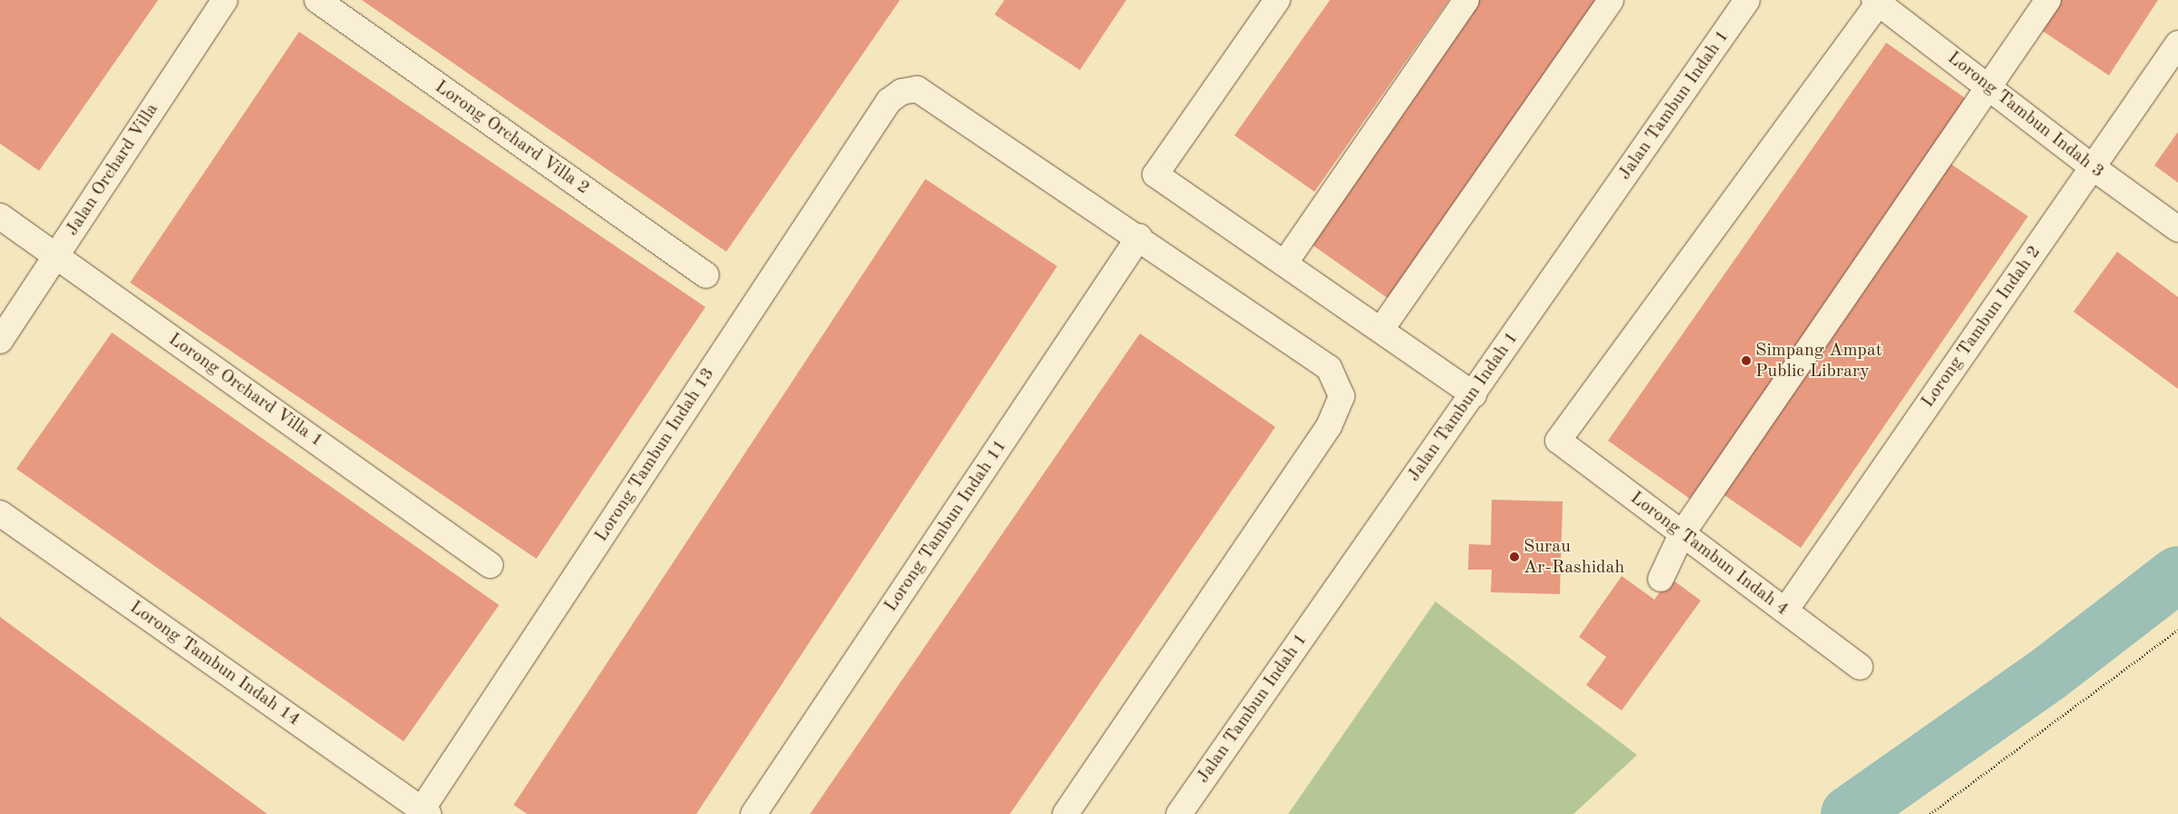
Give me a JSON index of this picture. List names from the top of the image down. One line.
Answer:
{"streets":{"street":["Jalan Tambun Indah 1","Lorong Tambun Indah 3","Lorong Orchard Villa 2","Jalan Orchard Villa","Lorong Tambun Indah 2","Lorong Orchard Villa 1","Lorong Tambun Indah 13","Lorong Tambun Indah 11","Lorong Tambun Indah 4","Lorong Tambun Indah 14"]},"crossings":[["Lorong Tambun Indah 3","Lorong Tambun Indah 2"],["Lorong Tambun Indah 3","Lorong Tambun Indah 4"],["Jalan Orchard Villa","Lorong Orchard Villa 1"],["Lorong Tambun Indah 2","Lorong Tambun Indah 4"],["Lorong Tambun Indah 13","Lorong Tambun Indah 11"],["Lorong Tambun Indah 13","Lorong Tambun Indah 14"]],"places":["Simpang Ampat Public Library","Surau Ar-Rashidah"]}
